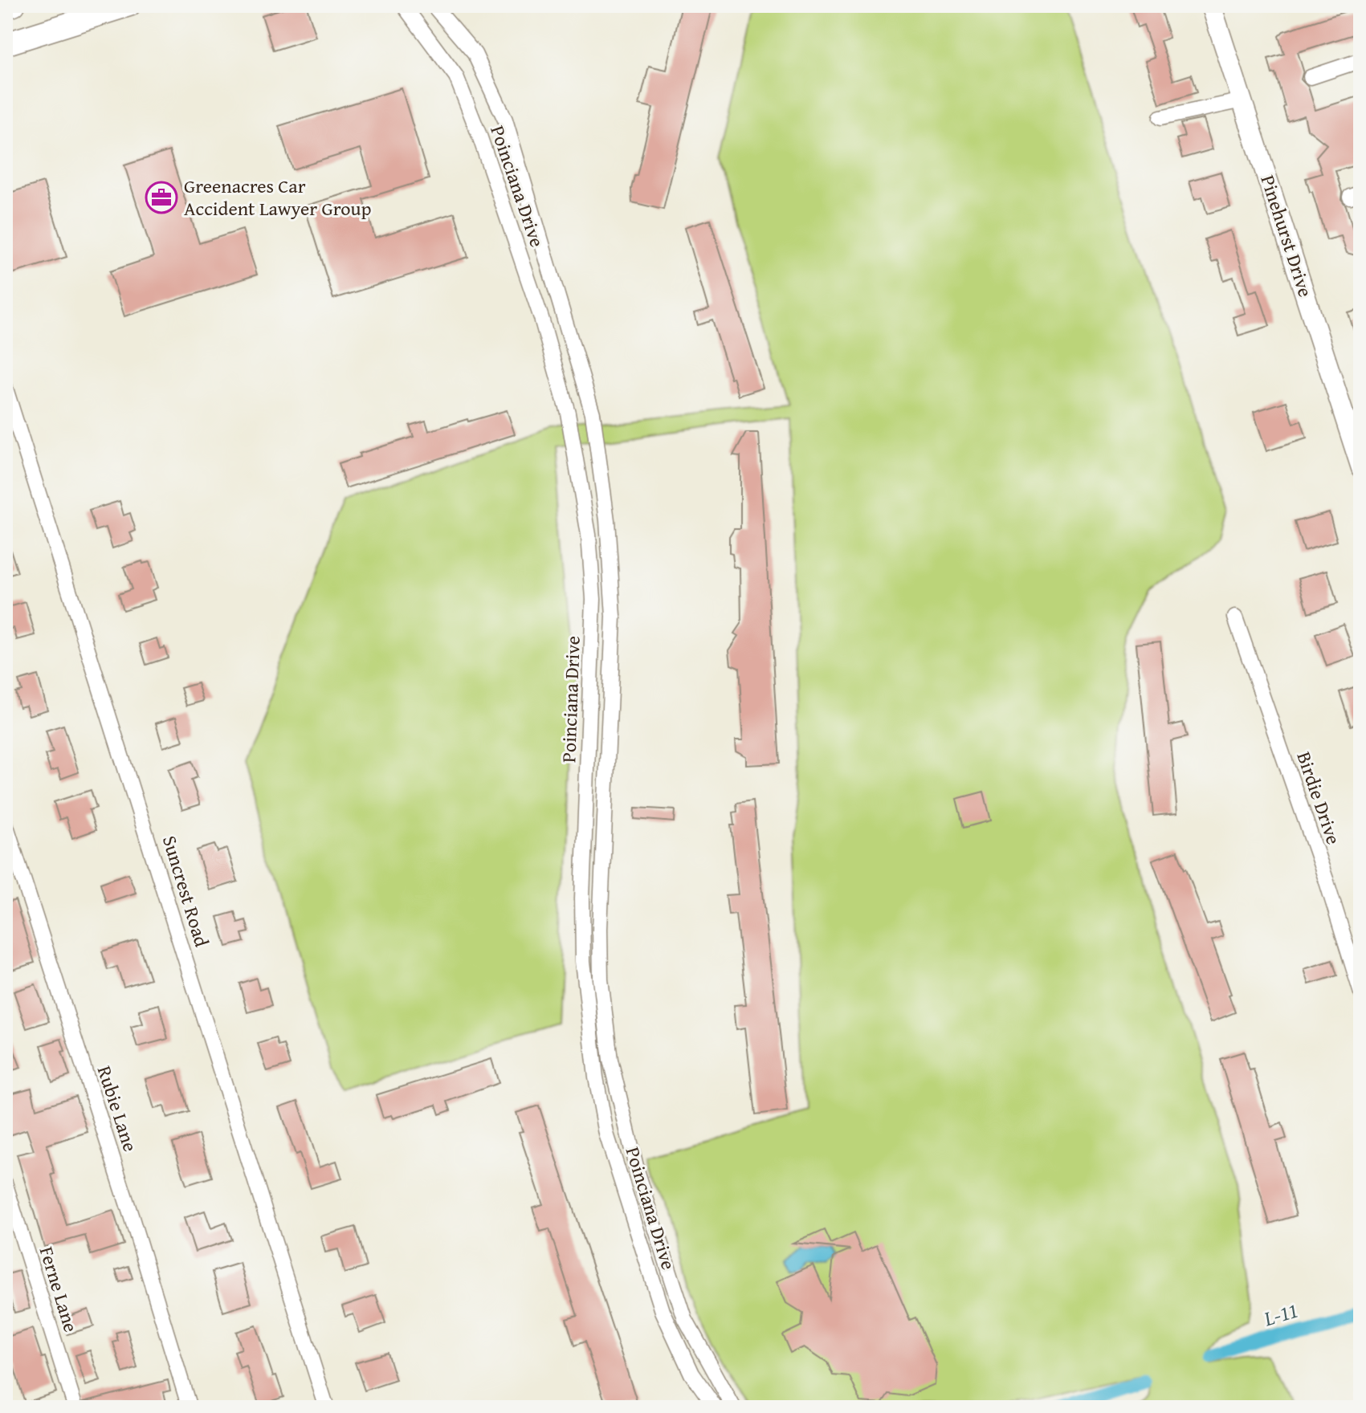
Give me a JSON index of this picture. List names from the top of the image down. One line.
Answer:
{"streets":{"street":["Poinciana Drive","Pinehurst Drive","Birdie Drive","Suncrest Road","Rubie Lane","Ferne Lane"]},"water":["L-11"],"places":{"office":["Greenacres Car Accident Lawyer Group"]}}
